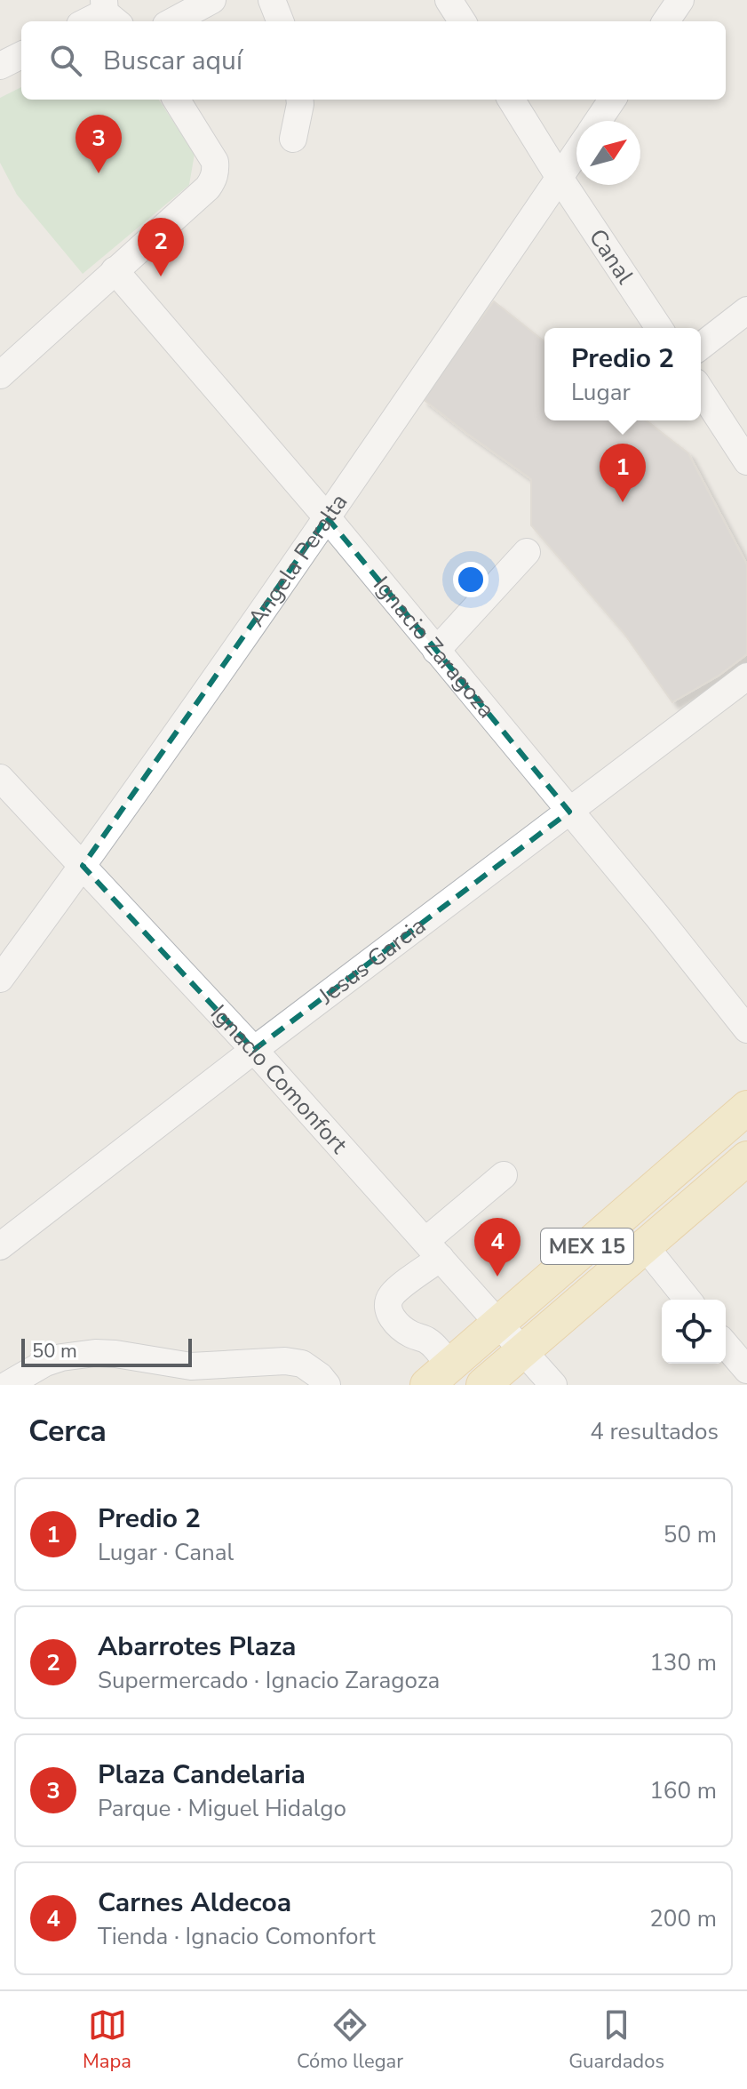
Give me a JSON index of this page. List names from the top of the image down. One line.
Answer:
{"streets":{"main road":["MEX 15"],"street":["Canal","Angela Peralta","Ignacio Zaragoza","Jesus Garcia","Ignacio Comonfort"]},"crossings":[["Canal","Angela Peralta"],["Angela Peralta","Ignacio Zaragoza"],["Angela Peralta","Ignacio Comonfort"],["Ignacio Zaragoza","Jesus Garcia"],["Jesus Garcia","Ignacio Comonfort"],["Ignacio Comonfort","MEX 15"]],"scale_bar":"50 m","north":"top right","page":{"search":"Buscar aquí","pins":["3","2","1","4"],"popup":["Predio 2","Lugar"],"scale":"50 m","heading":["Cerca","4 resultados"],"list":[{"mark":"1","name":"Predio 2","note":"Lugar · Canal","value":"50 m"},{"mark":"2","name":"Abarrotes Plaza","note":"Supermercado · Ignacio Zaragoza","value":"130 m"},{"mark":"3","name":"Plaza Candelaria","note":"Parque · Miguel Hidalgo","value":"160 m"},{"mark":"4","name":"Carnes Aldecoa","note":"Tienda · Ignacio Comonfort","value":"200 m"}],"nav":["Mapa","Cómo llegar","Guardados"]}}
